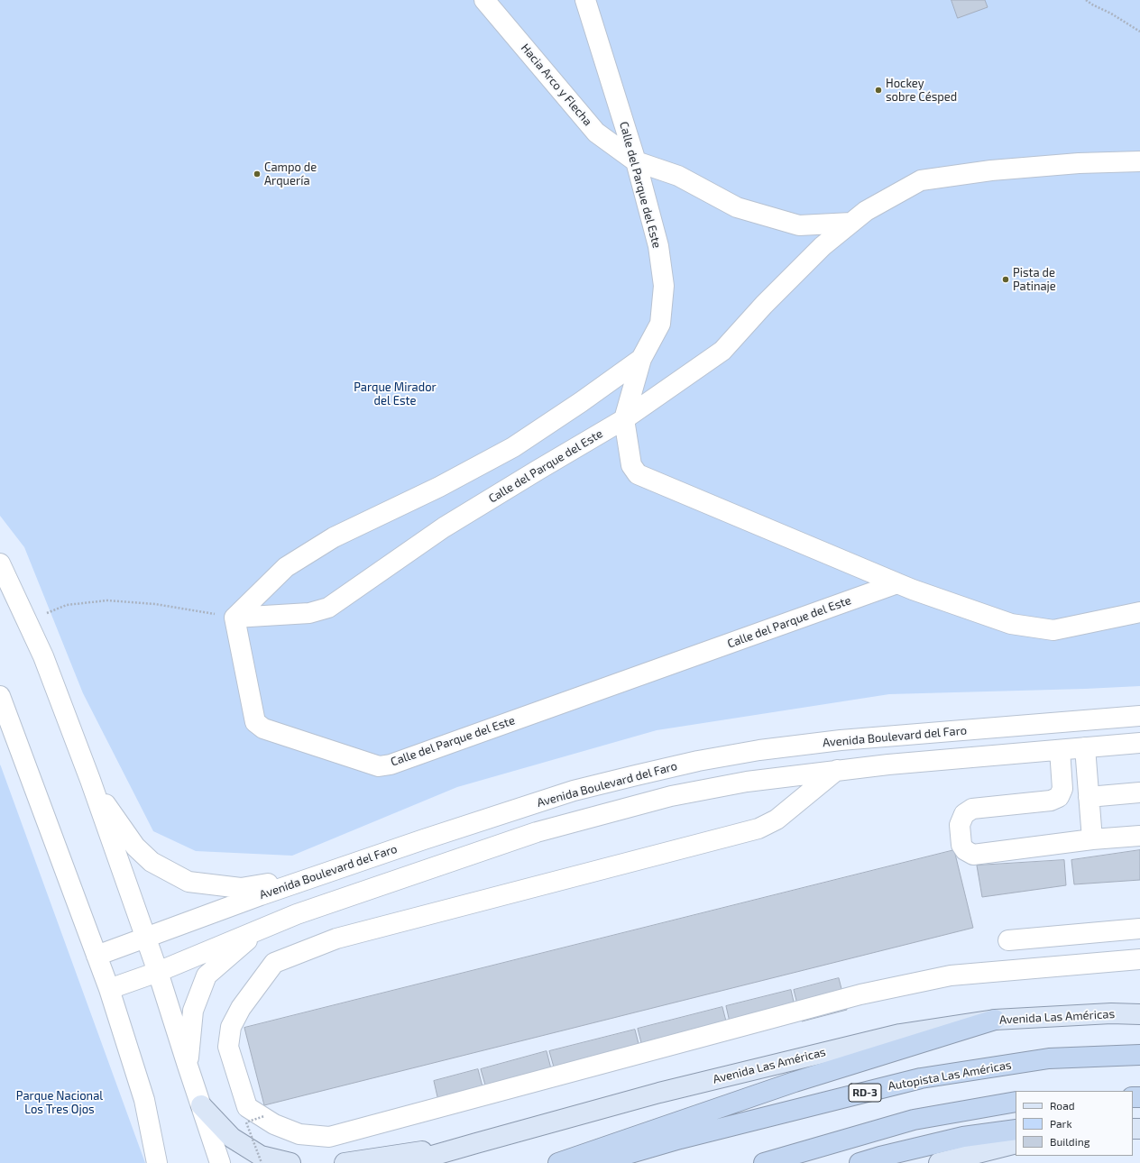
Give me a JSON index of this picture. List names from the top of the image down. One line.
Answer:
{"streets":{"highway":["Autopista Las Américas","RD-3"],"main road":["Avenida Las Américas"],"street":["Hacia Arco y Flecha","Calle del Parque del Este","Avenida Boulevard del Faro"]},"crossings":[["Hacia Arco y Flecha","Calle del Parque del Este"]],"parks":["Parque Mirador del Este","Parque Nacional Los Tres Ojos"],"places":["Hockey sobre Césped","Campo de Arquería","Pista de Patinaje"],"legend":["Road","Park","Building"]}
